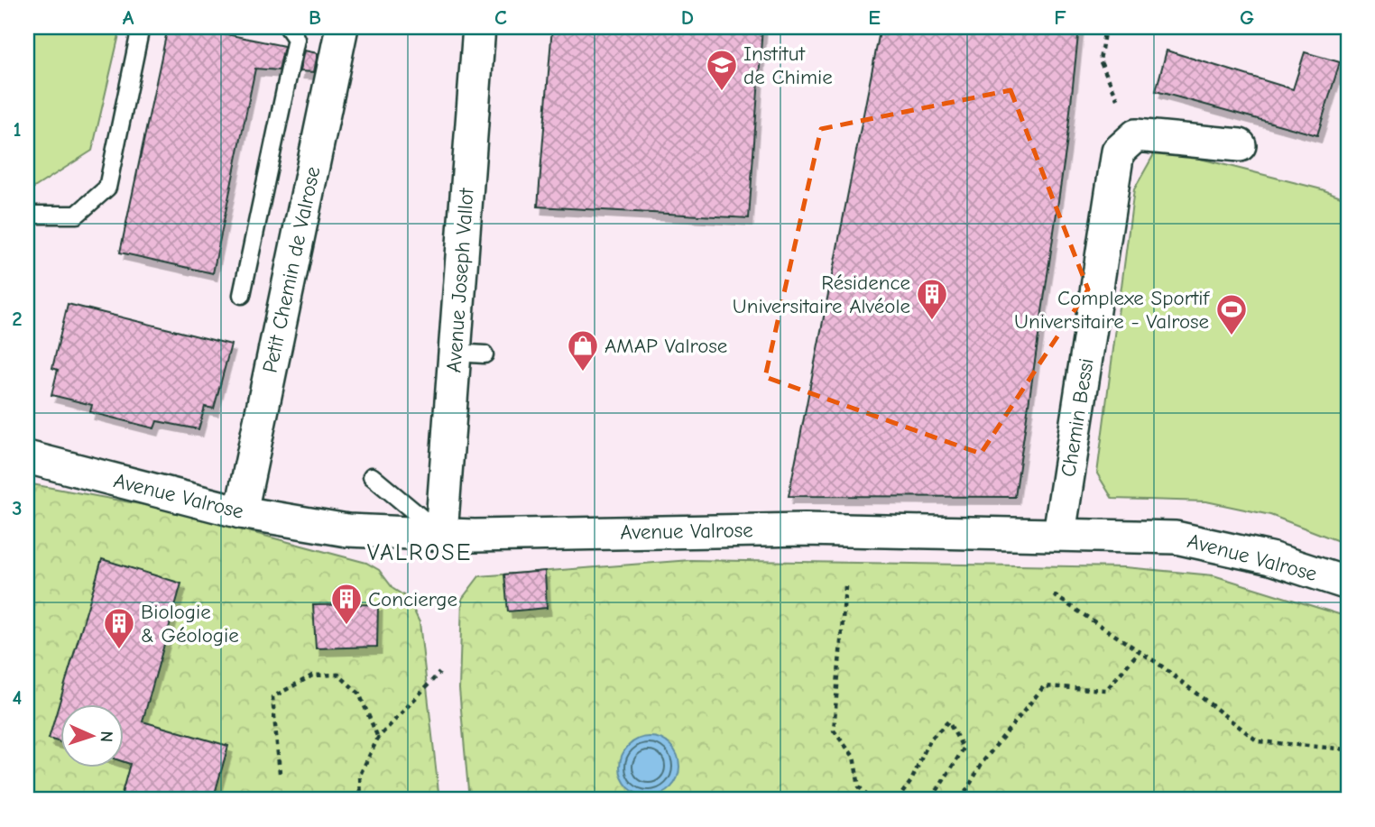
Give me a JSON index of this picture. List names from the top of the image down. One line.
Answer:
{"streets":{"street":["Petit Chemin de Valrose","Avenue Joseph Vallot","Chemin Bessi","Avenue Valrose"]},"crossings":[["Petit Chemin de Valrose","Avenue Valrose"],["Avenue Joseph Vallot","Avenue Valrose"],["Chemin Bessi","Avenue Valrose"]],"districts":["VALROSE"],"places":{"school or university":["Institut de Chimie"],"building":["Résidence Universitaire Alvéole","Concierge","Biologie & Géologie"],"sports":["Complexe Sportif Universitaire - Valrose"],"shop":["AMAP Valrose"]},"north":"right","grid":{"columns":["A","B","C","D","E","F","G"],"rows":["1","2","3","4"]}}
